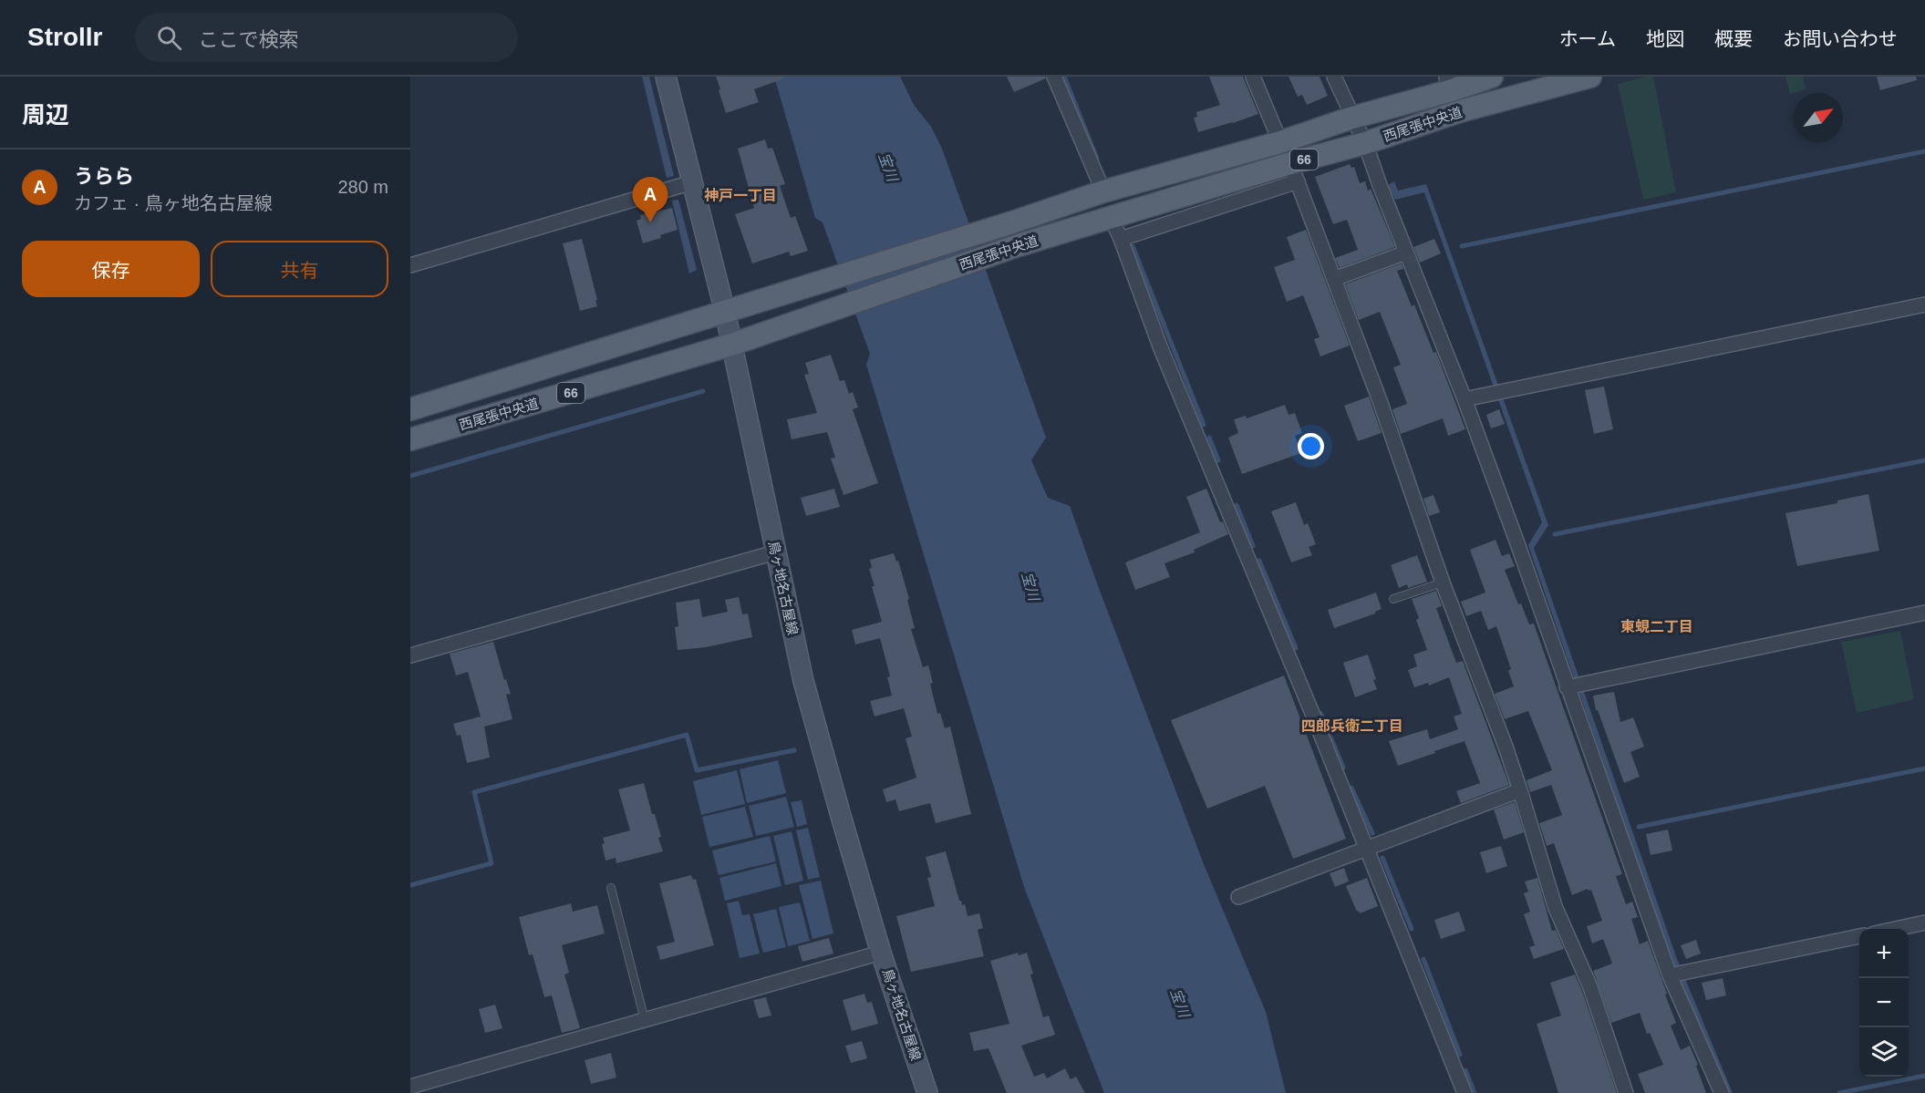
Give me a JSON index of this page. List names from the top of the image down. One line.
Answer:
{"streets":{"main road":["西尾張中央道","66","鳥ヶ地名古屋線"]},"crossings":[["西尾張中央道","鳥ヶ地名古屋線"]],"districts":["神戸一丁目","東蜆二丁目","四郎兵衛二丁目"],"water":["宝川"],"north":"top right","page":{"header":"Strollr","search":"ここで検索","nav":["ホーム","地図","概要","お問い合わせ"],"heading":"周辺","list":[{"mark":"A","name":"うらら","note":"カフェ · 鳥ヶ地名古屋線","value":"280 m"}],"pins":"A","buttons":["保存","共有"],"map_buttons":["+","−"]}}
